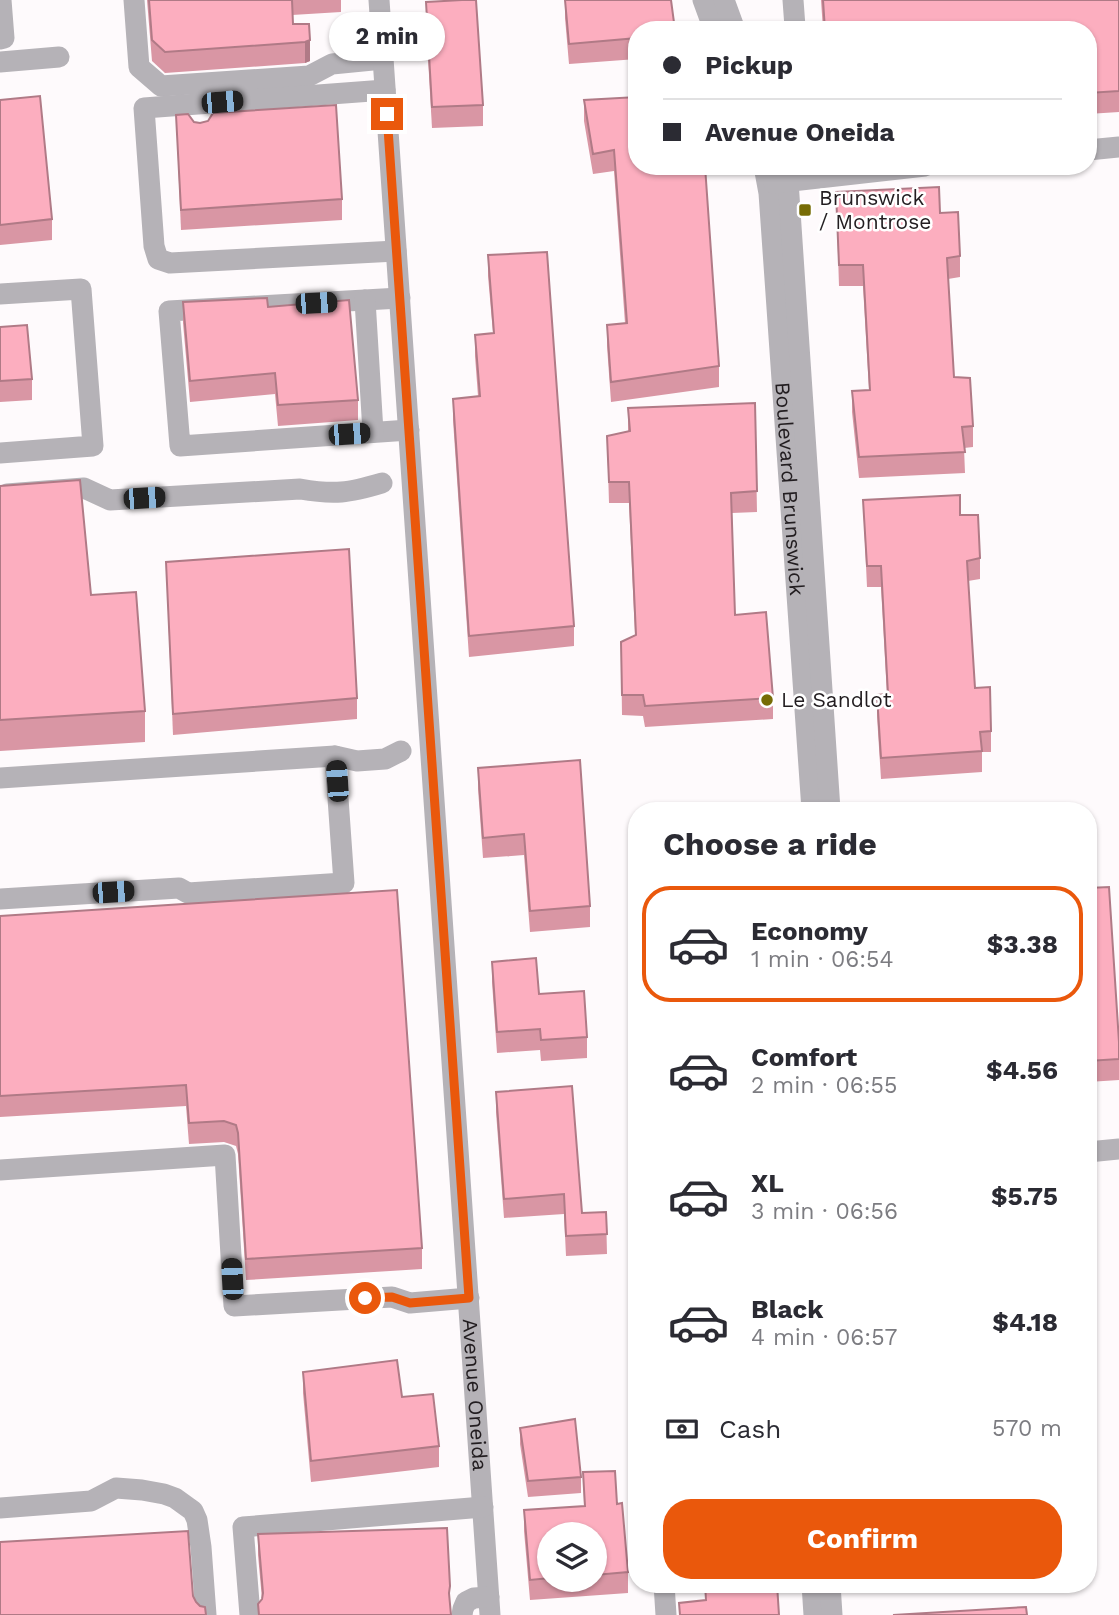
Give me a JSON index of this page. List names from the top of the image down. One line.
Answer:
{"streets":{"street":["Boulevard Brunswick","Avenue Oneida"]},"places":{"transit":["Brunswick / Montrose"],"other":["Le Sandlot"]},"page":{"bubble":"2 min","banner":["Pickup","Avenue Oneida"],"heading":"Choose a ride","list":[{"name":"Economy","note":"1 min · 06:54","value":"$3.38"},{"name":"Comfort","note":"2 min · 06:55","value":"$4.56"},{"name":"XL","note":"3 min · 06:56","value":"$5.75"},{"name":"Black","note":"4 min · 06:57","value":"$4.18"}],"pay":["Cash","570 m"],"buttons":"Confirm"}}
